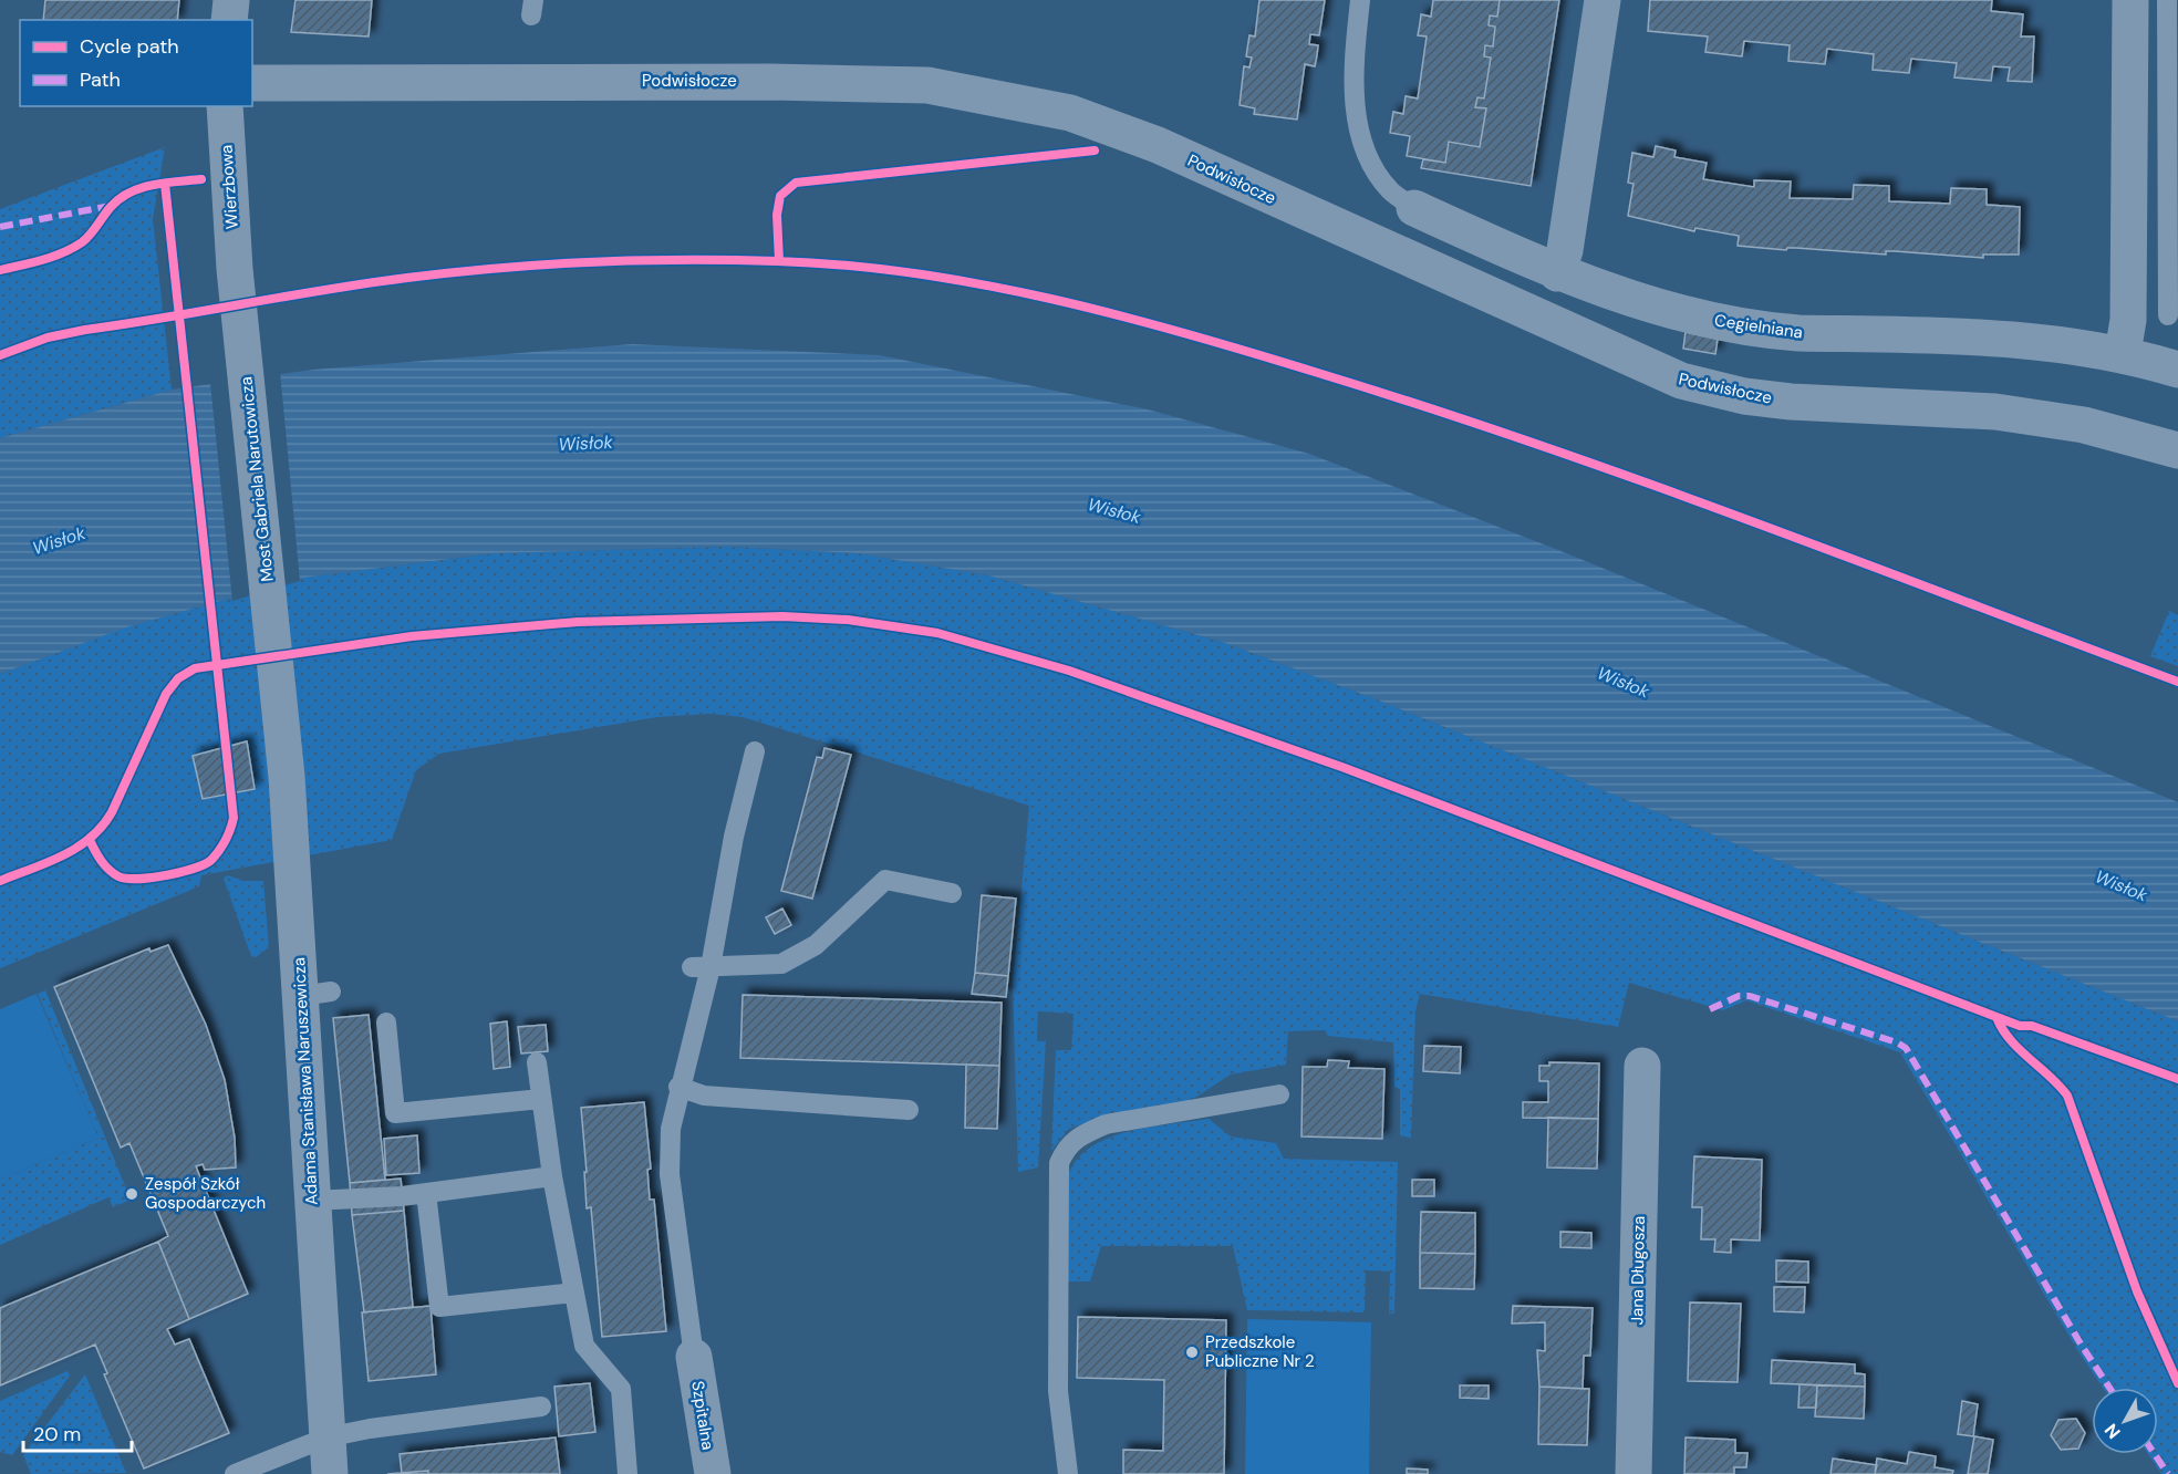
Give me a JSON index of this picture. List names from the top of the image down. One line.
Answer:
{"streets":{"street":["Podwisłocze","Wierzbowa","Cegielniana","Most Gabriela Narutowicza","Adama Stanisława Naruszewicza","Jana Długosza","Szpitalna"]},"crossings":[["Wierzbowa","Most Gabriela Narutowicza"],["Most Gabriela Narutowicza","Adama Stanisława Naruszewicza"]],"water":["Wisłok"],"places":["Zespół Szkół Gospodarczych","Przedszkole Publiczne Nr 2"],"legend":["Cycle path","Path"],"scale_bar":"20 m","north":"bottom left"}
